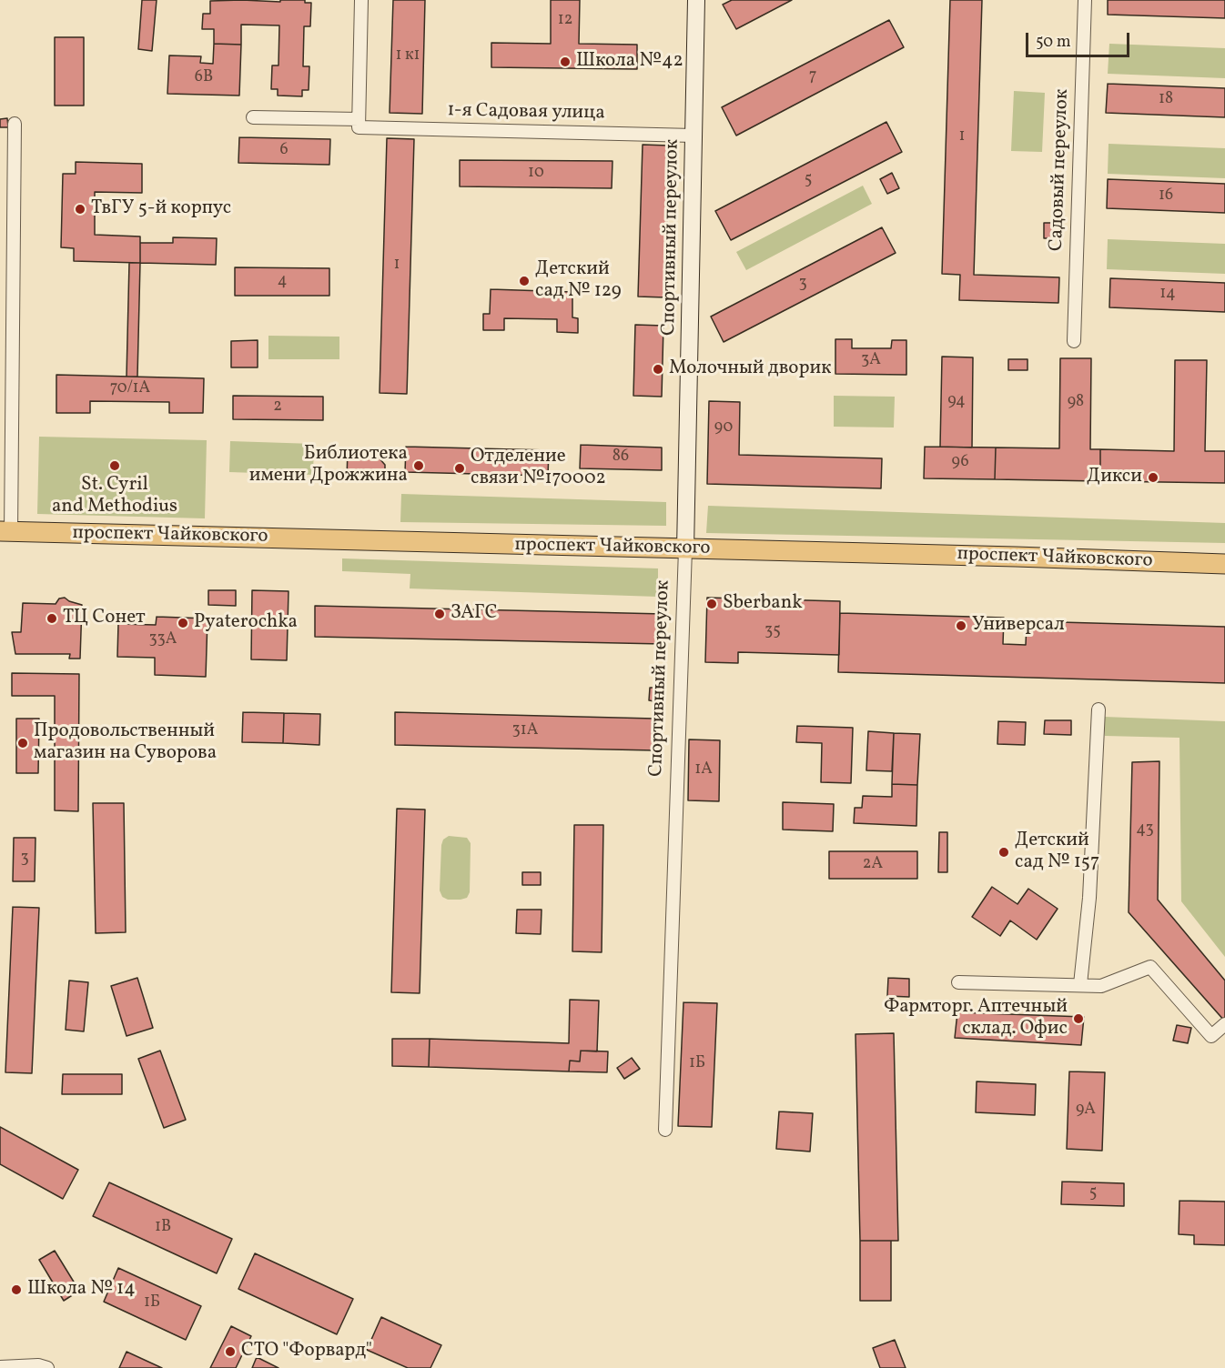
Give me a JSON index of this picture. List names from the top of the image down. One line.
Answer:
{"streets":{"main road":["проспект Чайковского"],"street":["1-я Садовая улица","Садовый переулок","Спортивный переулок"]},"crossings":[["1-я Садовая улица","Спортивный переулок"],["Спортивный переулок","проспект Чайковского"]],"places":["Школа №42","ТвГУ 5-й корпус","Детский сад № 129","Молочный дворик","St. Cyril and Methodius","Библиотека имени Дрожжина","Отделение связи №170002","Дикси","Sberbank","ЗАГС","ТЦ Сонет","Pyaterochka","Универсал","Продовольственный магазин на Суворова","Детский сад № 157","Фармторг. Аптечный склад. Офис","Школа № 14","СТО \"Форвард\""],"house_numbers":["12","1 к1","7","6В","18","1","6","10","5","16","1","4","3","14","3А","70/1А","94","98","2","90","86","96","35","33А","31А","1А","43","3","2А","1Б","9А","5","1В","1Б"],"scale_bar":"50 m"}
